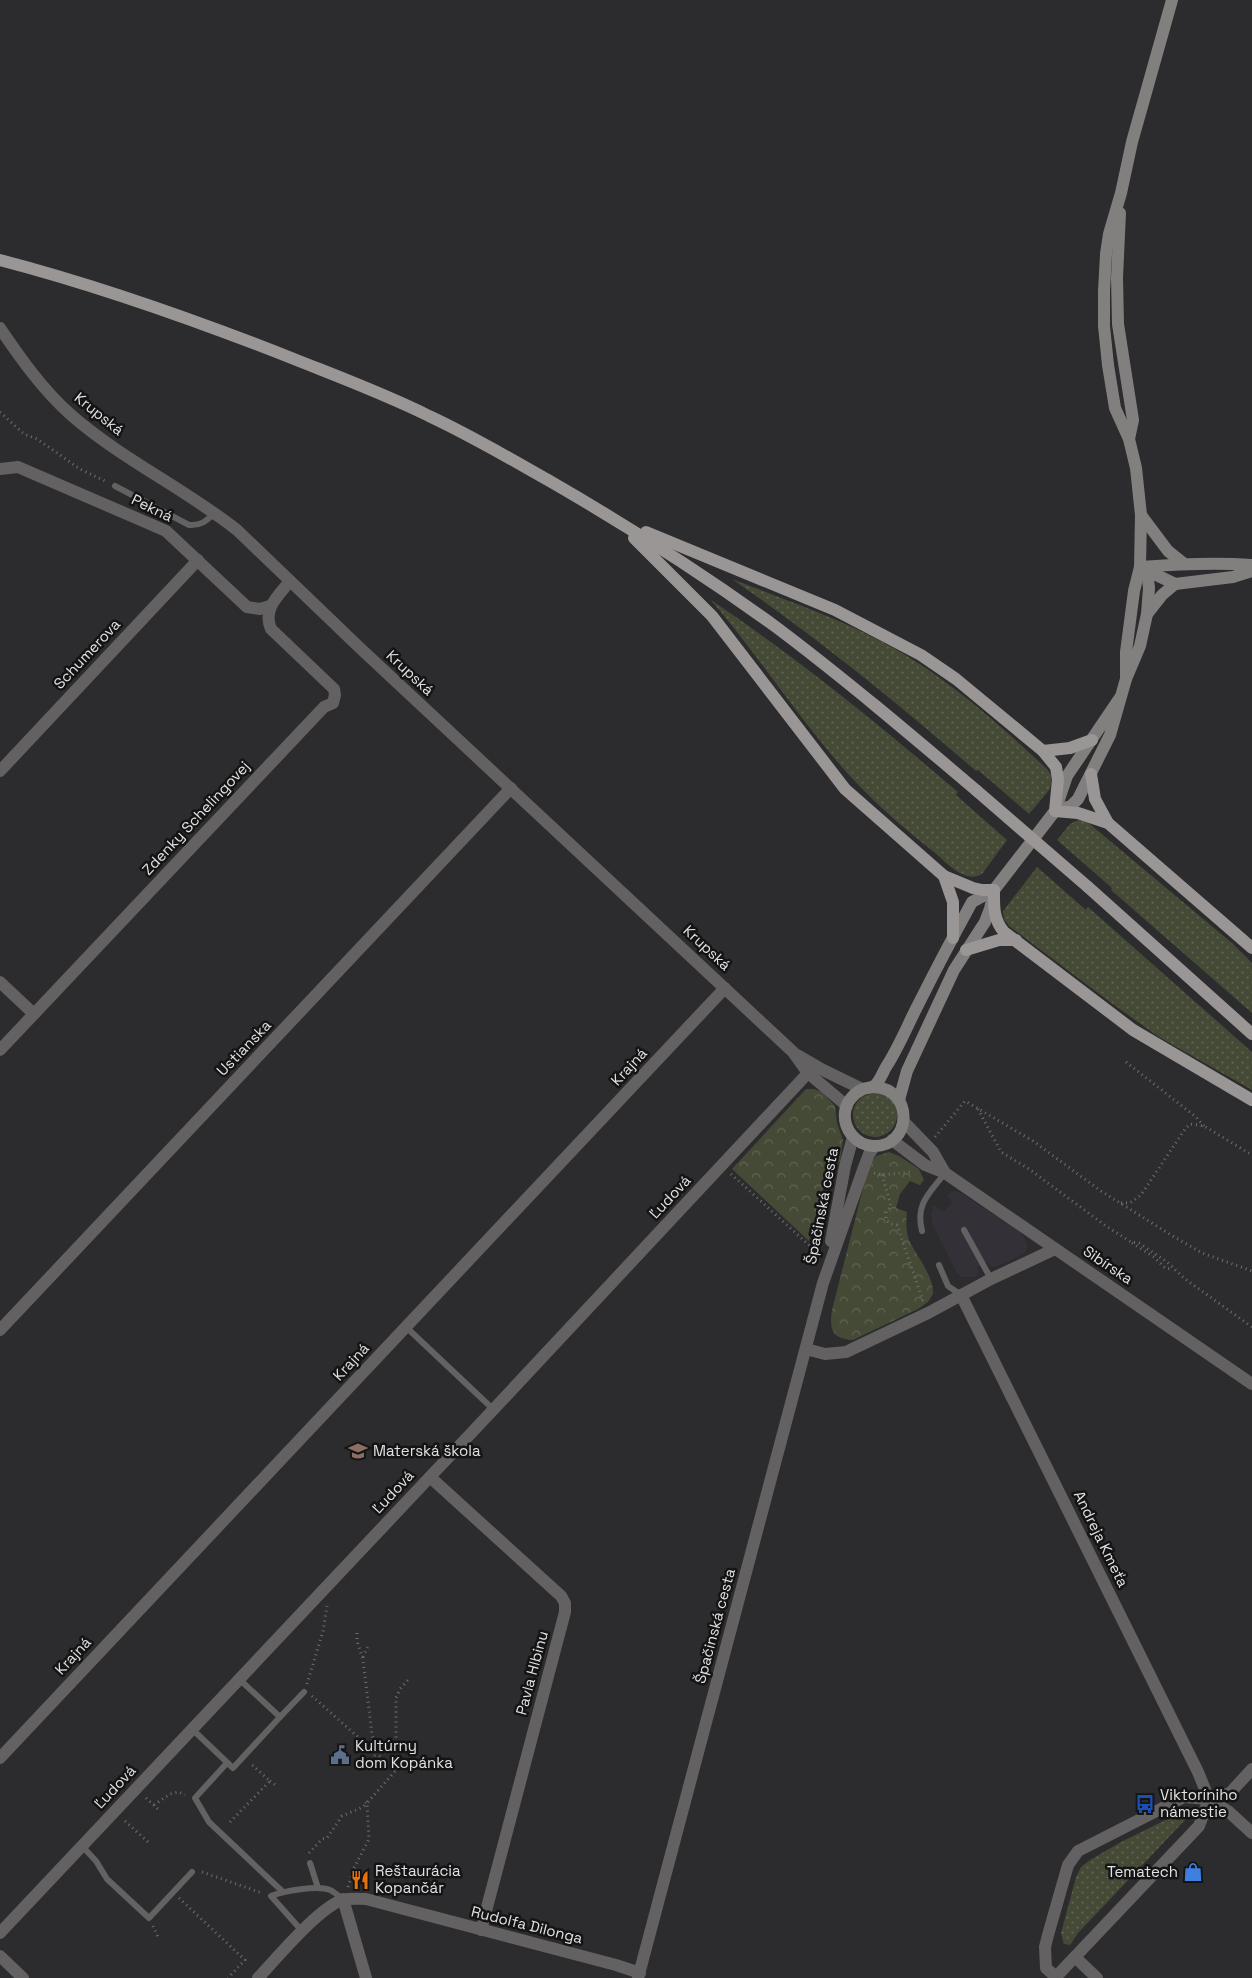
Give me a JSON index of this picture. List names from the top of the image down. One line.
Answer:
{"streets":{"street":["Krupská","Pekná","Schumerova","Zdenky Schelingovej","Ustianska","Krajná","Ľudová","Špačinská cesta","Sibírska","Andreja Kmeťa","Pavla Hlbinu","Rudolfa Dilonga"]},"crossings":[["Krupská","Ustianska"],["Krupská","Krajná"],["Krupská","Ľudová"],["Krupská","Špačinská cesta"],["Krupská","Sibírska"],["Pekná","Schumerova"],["Pekná","Zdenky Schelingovej"],["Ľudová","Pavla Hlbinu"],["Špačinská cesta","Sibírska"],["Špačinská cesta","Rudolfa Dilonga"],["Pavla Hlbinu","Rudolfa Dilonga"]],"places":{"school or university":["Materská škola"],"public building":["Kultúrny dom Kopánka"],"bus stop":["Viktoríniho námestie"],"shop":["Tematech"],"restaurant":["Reštaurácia Kopančár"]}}
